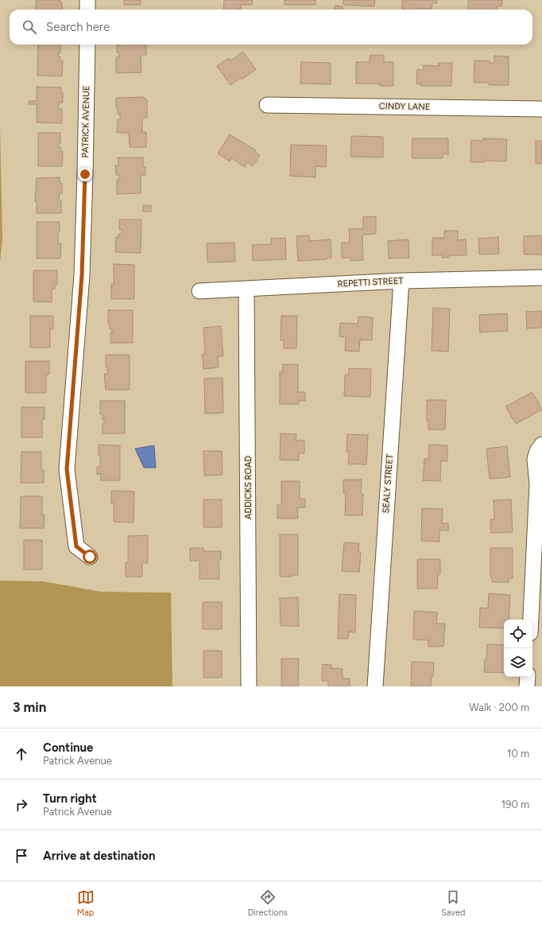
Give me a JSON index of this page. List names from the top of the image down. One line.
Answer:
{"streets":{"street":["CINDY LANE","PATRICK AVENUE","REPETTI STREET","SEALY STREET","ADDICKS ROAD"]},"crossings":[["REPETTI STREET","SEALY STREET"],["REPETTI STREET","ADDICKS ROAD"]],"page":{"search":"Search here","heading":["3 min","Walk · 200 m"],"list":[["Continue","Patrick Avenue","10 m"],["Turn right","Patrick Avenue","190 m"],"Arrive at destination"],"nav":["Map","Directions","Saved"]}}
